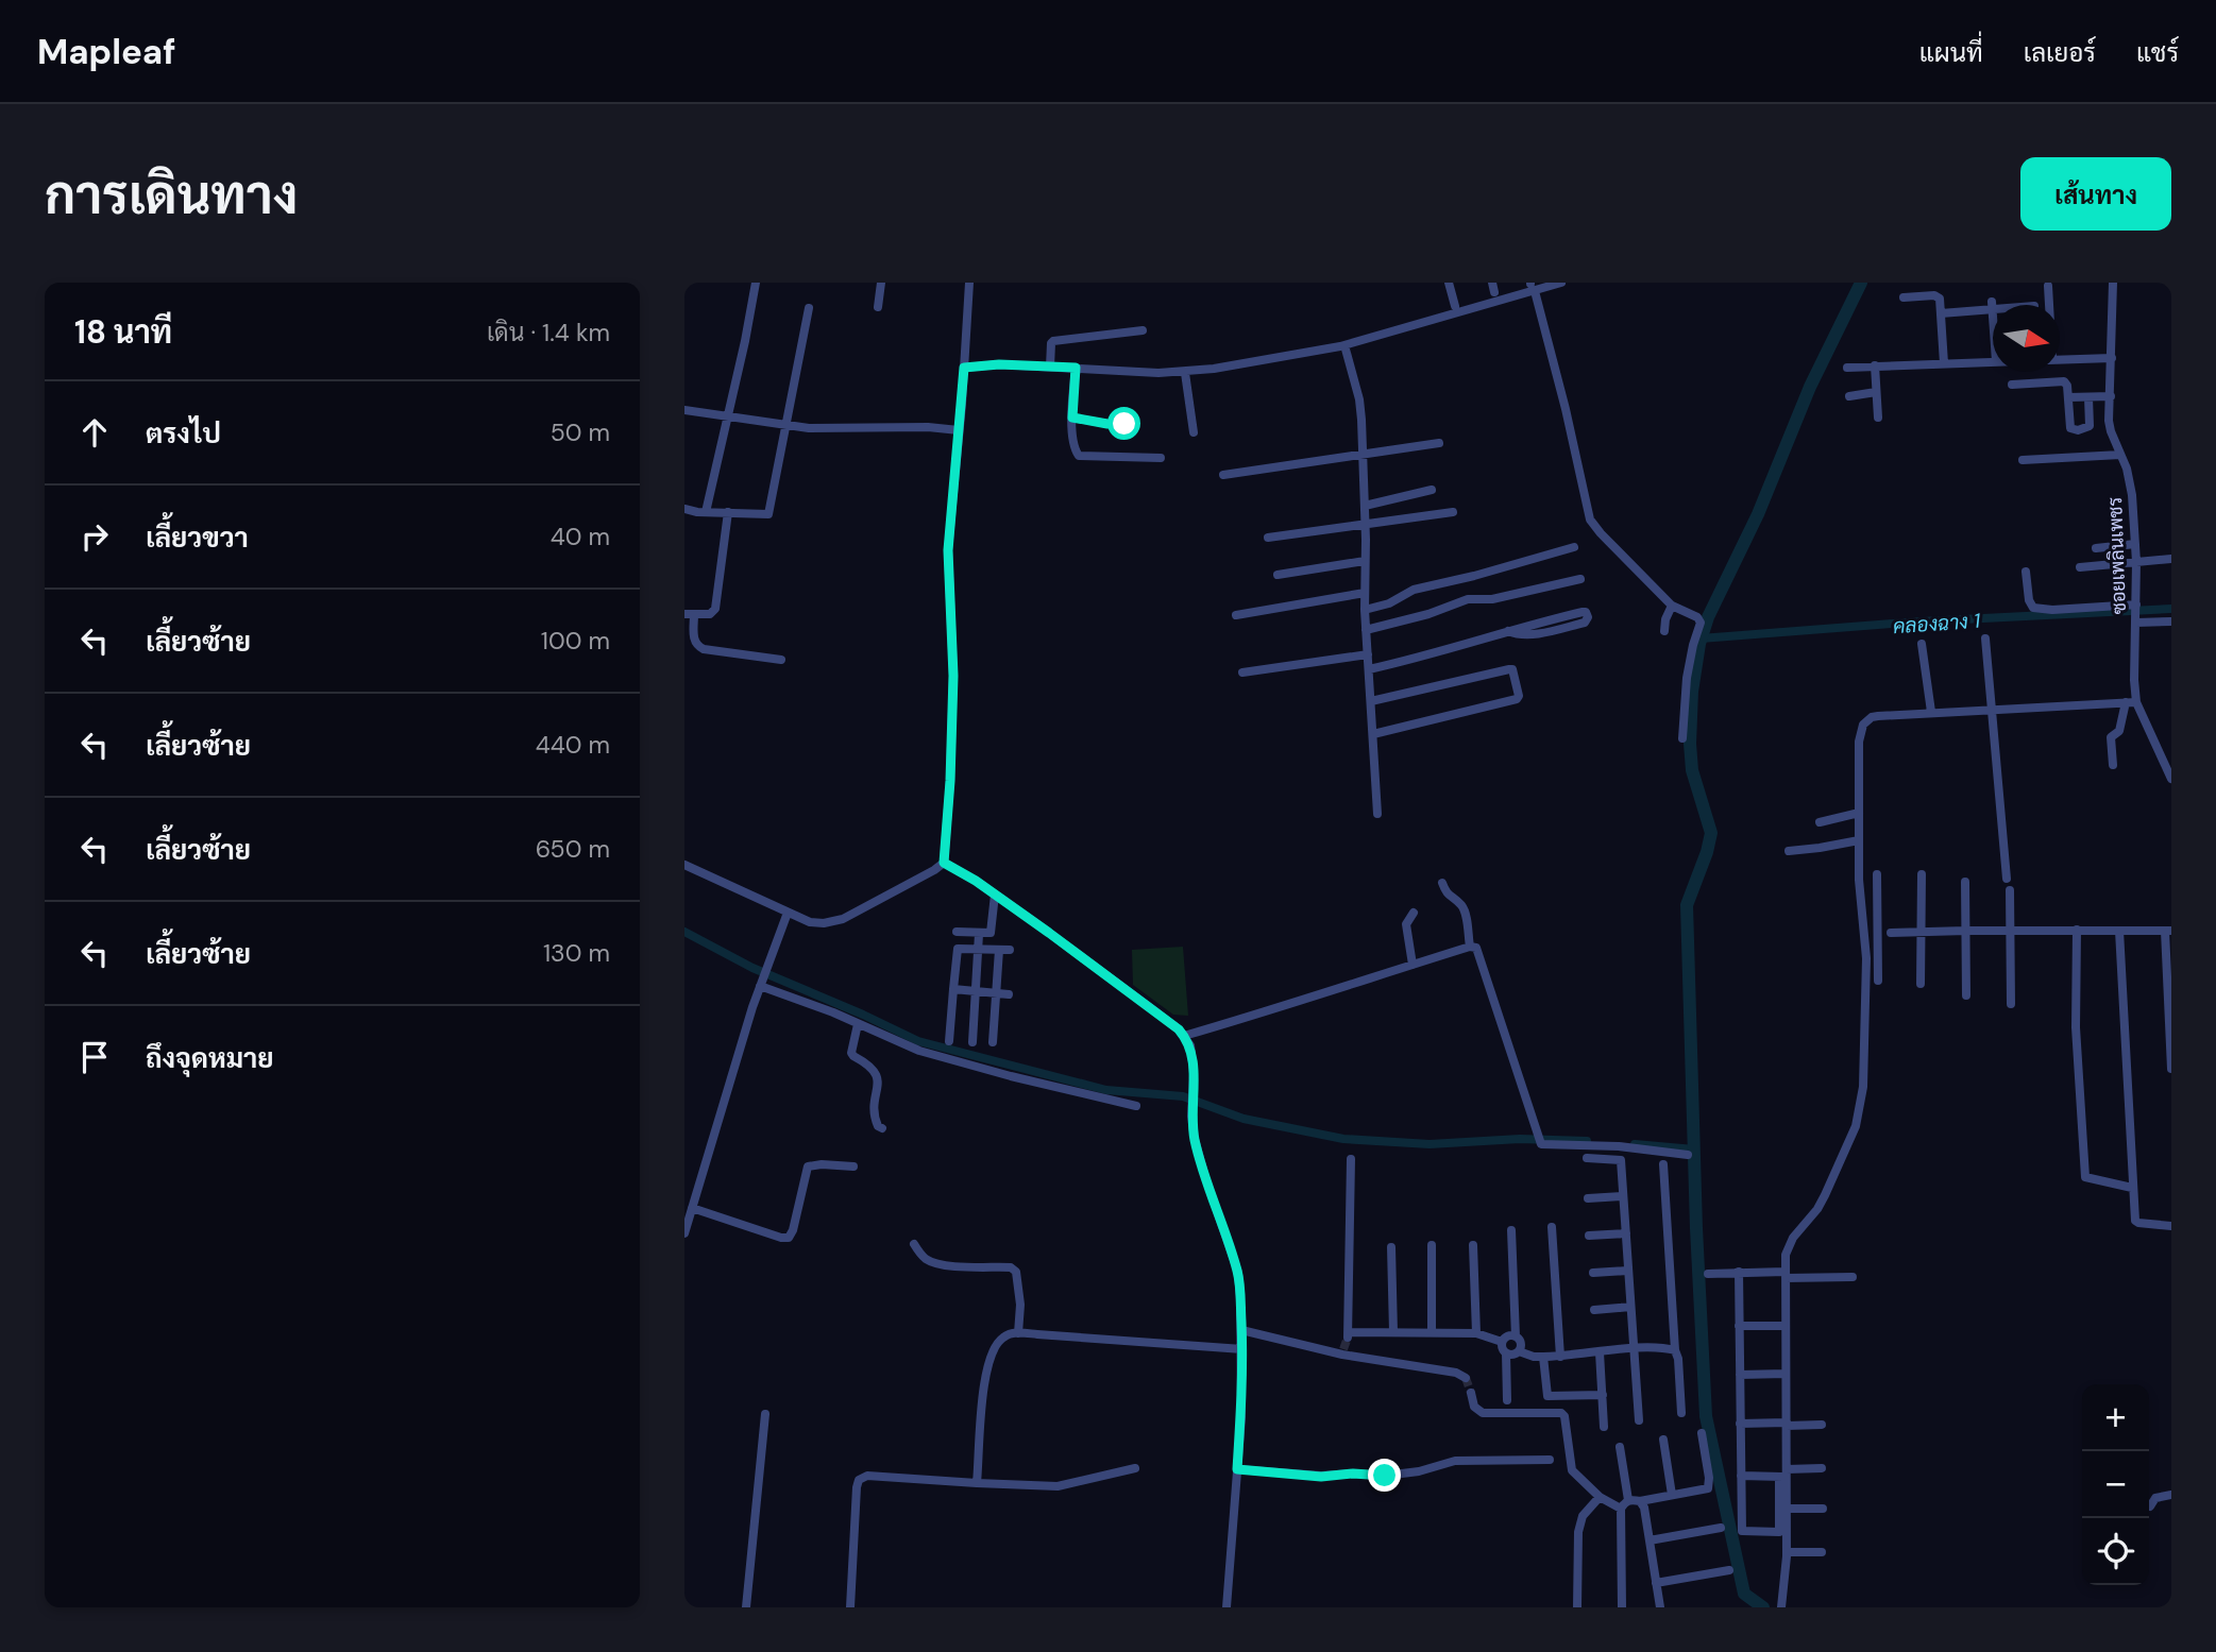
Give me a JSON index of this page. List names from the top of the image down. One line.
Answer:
{"streets":{"street":["ซอยเพลินเพชร"]},"water":["คลองฉาง 1"],"north":"right","page":{"header":"Mapleaf","nav":["แผนที่","เลเยอร์","แชร์"],"buttons":"เส้นทาง","title":"การเดินทาง","heading":["18 นาที","เดิน · 1.4 km"],"list":[["ตรงไป","50 m"],["เลี้ยวขวา","40 m"],["เลี้ยวซ้าย","100 m"],["เลี้ยวซ้าย","440 m"],["เลี้ยวซ้าย","650 m"],["เลี้ยวซ้าย","130 m"],"ถึงจุดหมาย"],"map_buttons":["+","−"]}}
